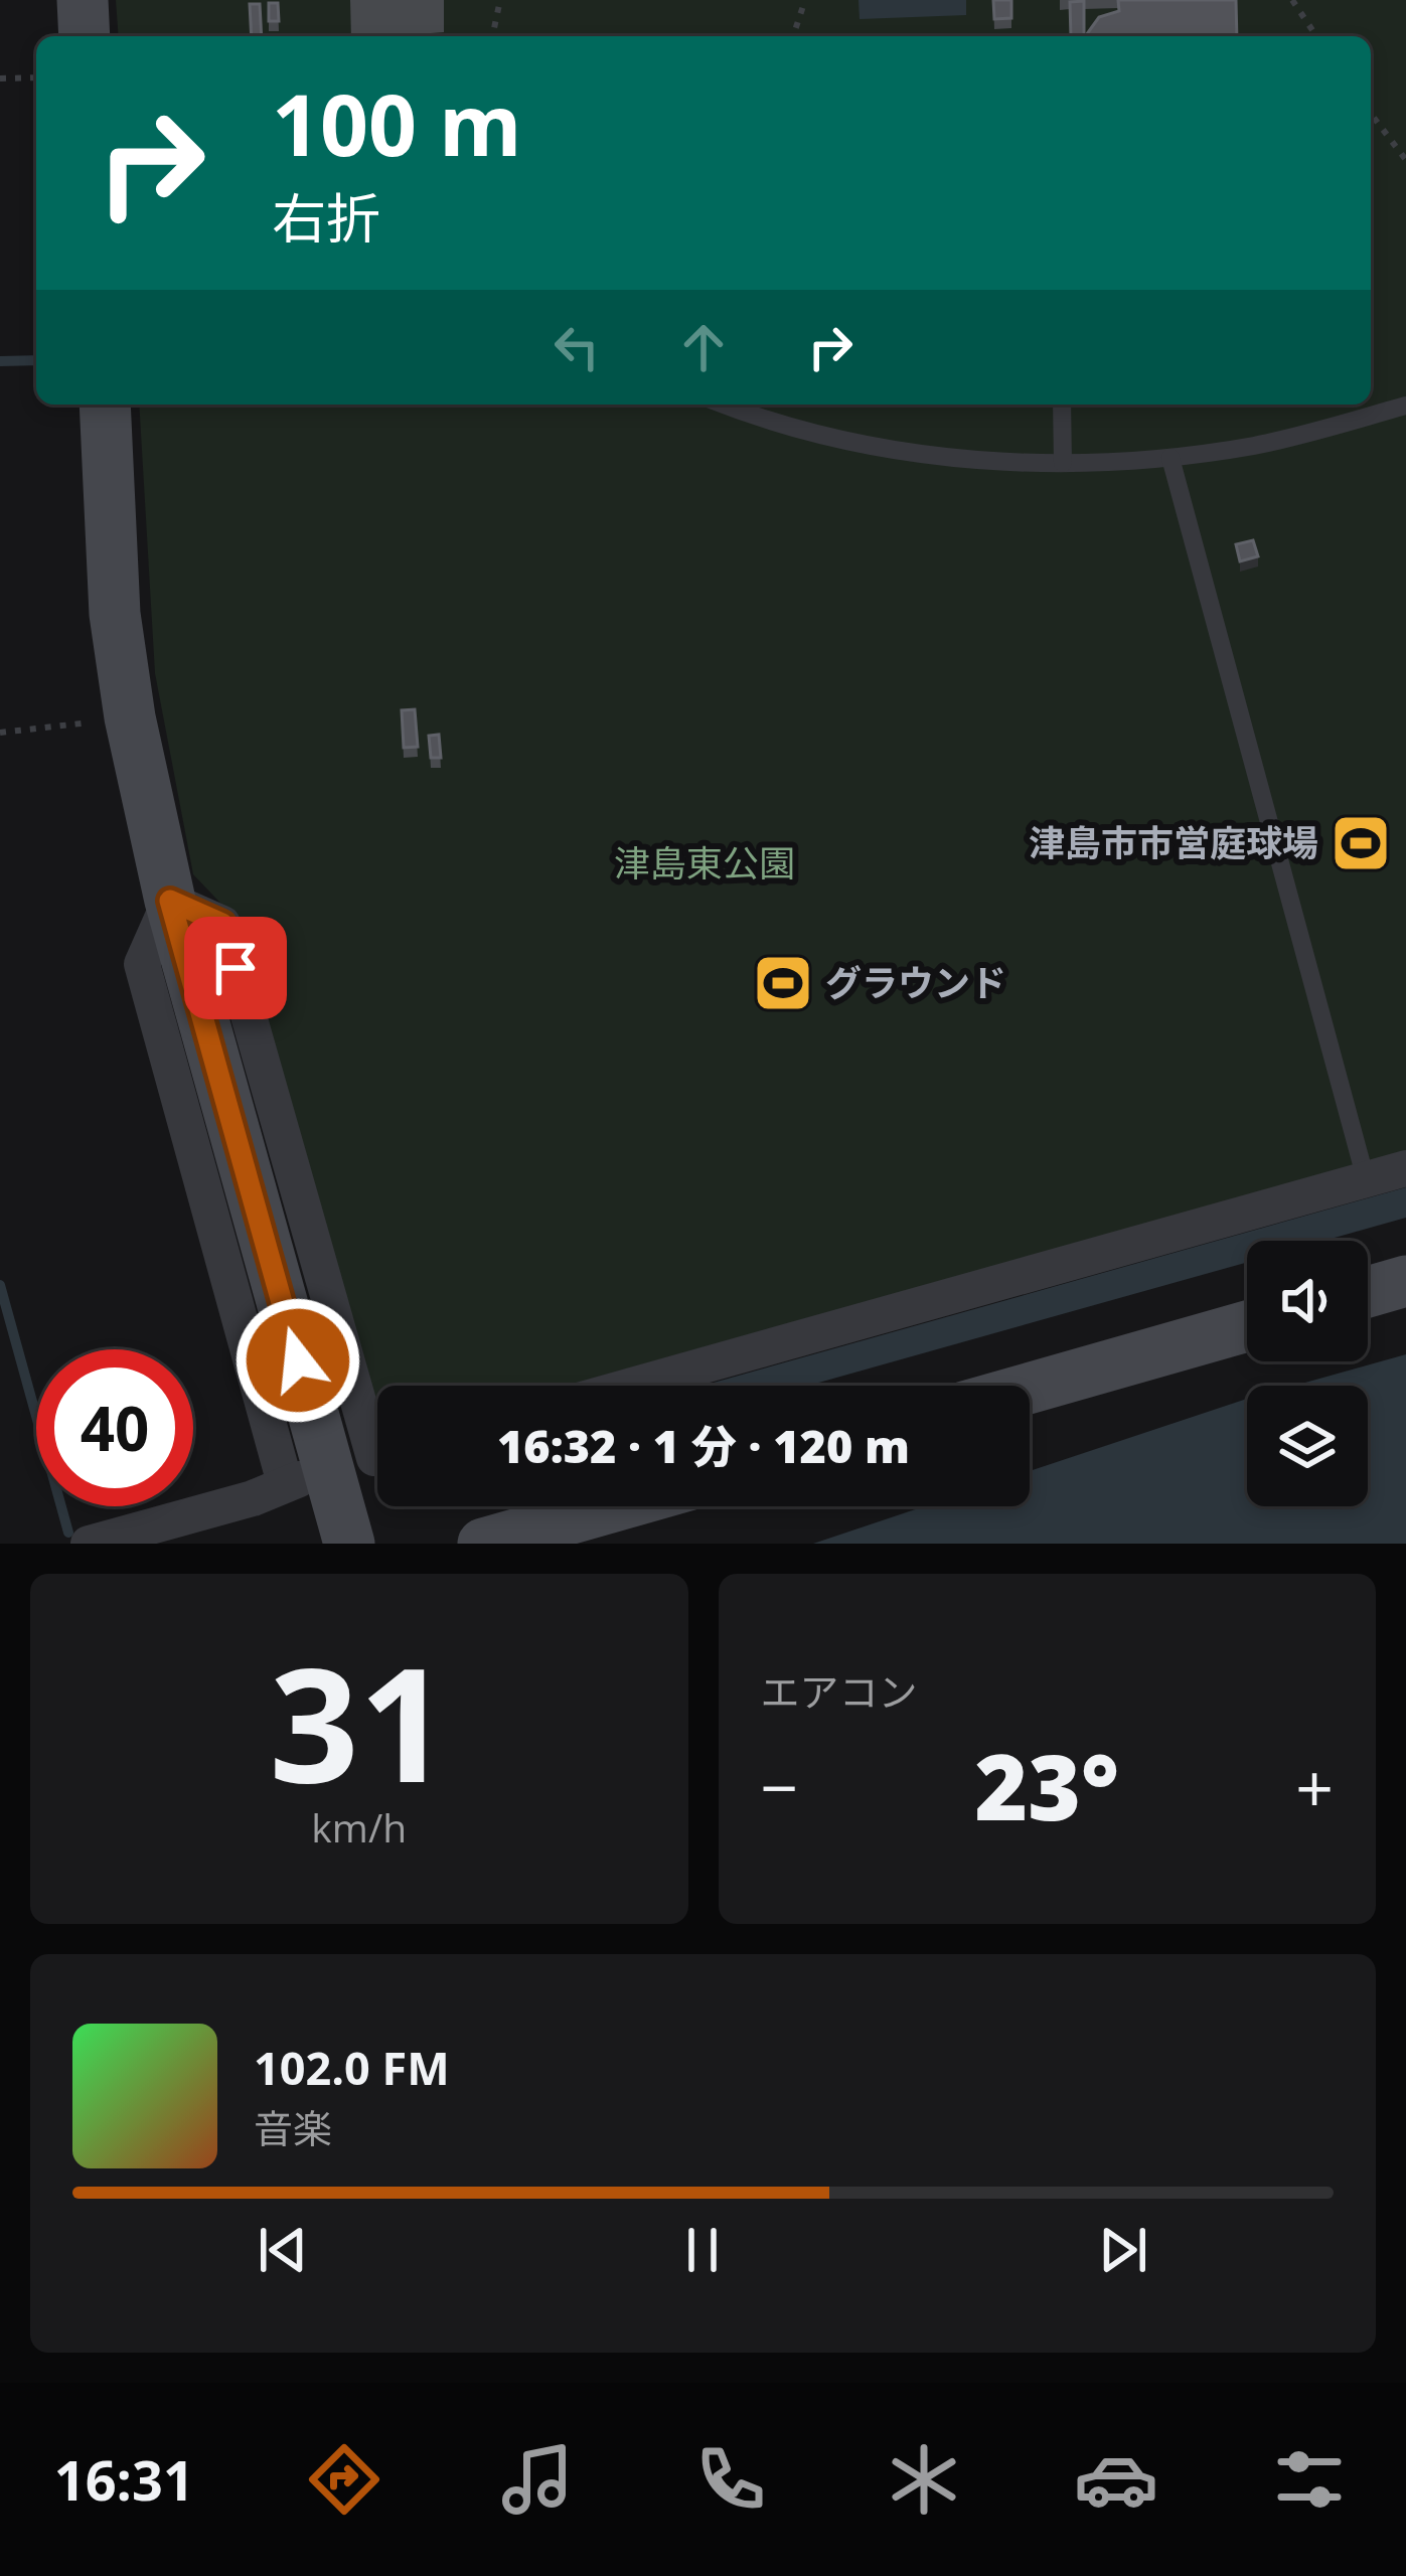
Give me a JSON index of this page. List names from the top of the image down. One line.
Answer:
{"parks":["津島東公園"],"places":{"sports":["津島市市営庭球場","グラウンド"]},"page":{"turn":["100 m","右折"],"limit":"40","trip":"16:32 · 1 分 · 120 m","tile":[["31","km/h"],"エアコン"],"heat":["−","23°","+"],"song":["102.0 FM","音楽"],"tabs":"16:31"}}
